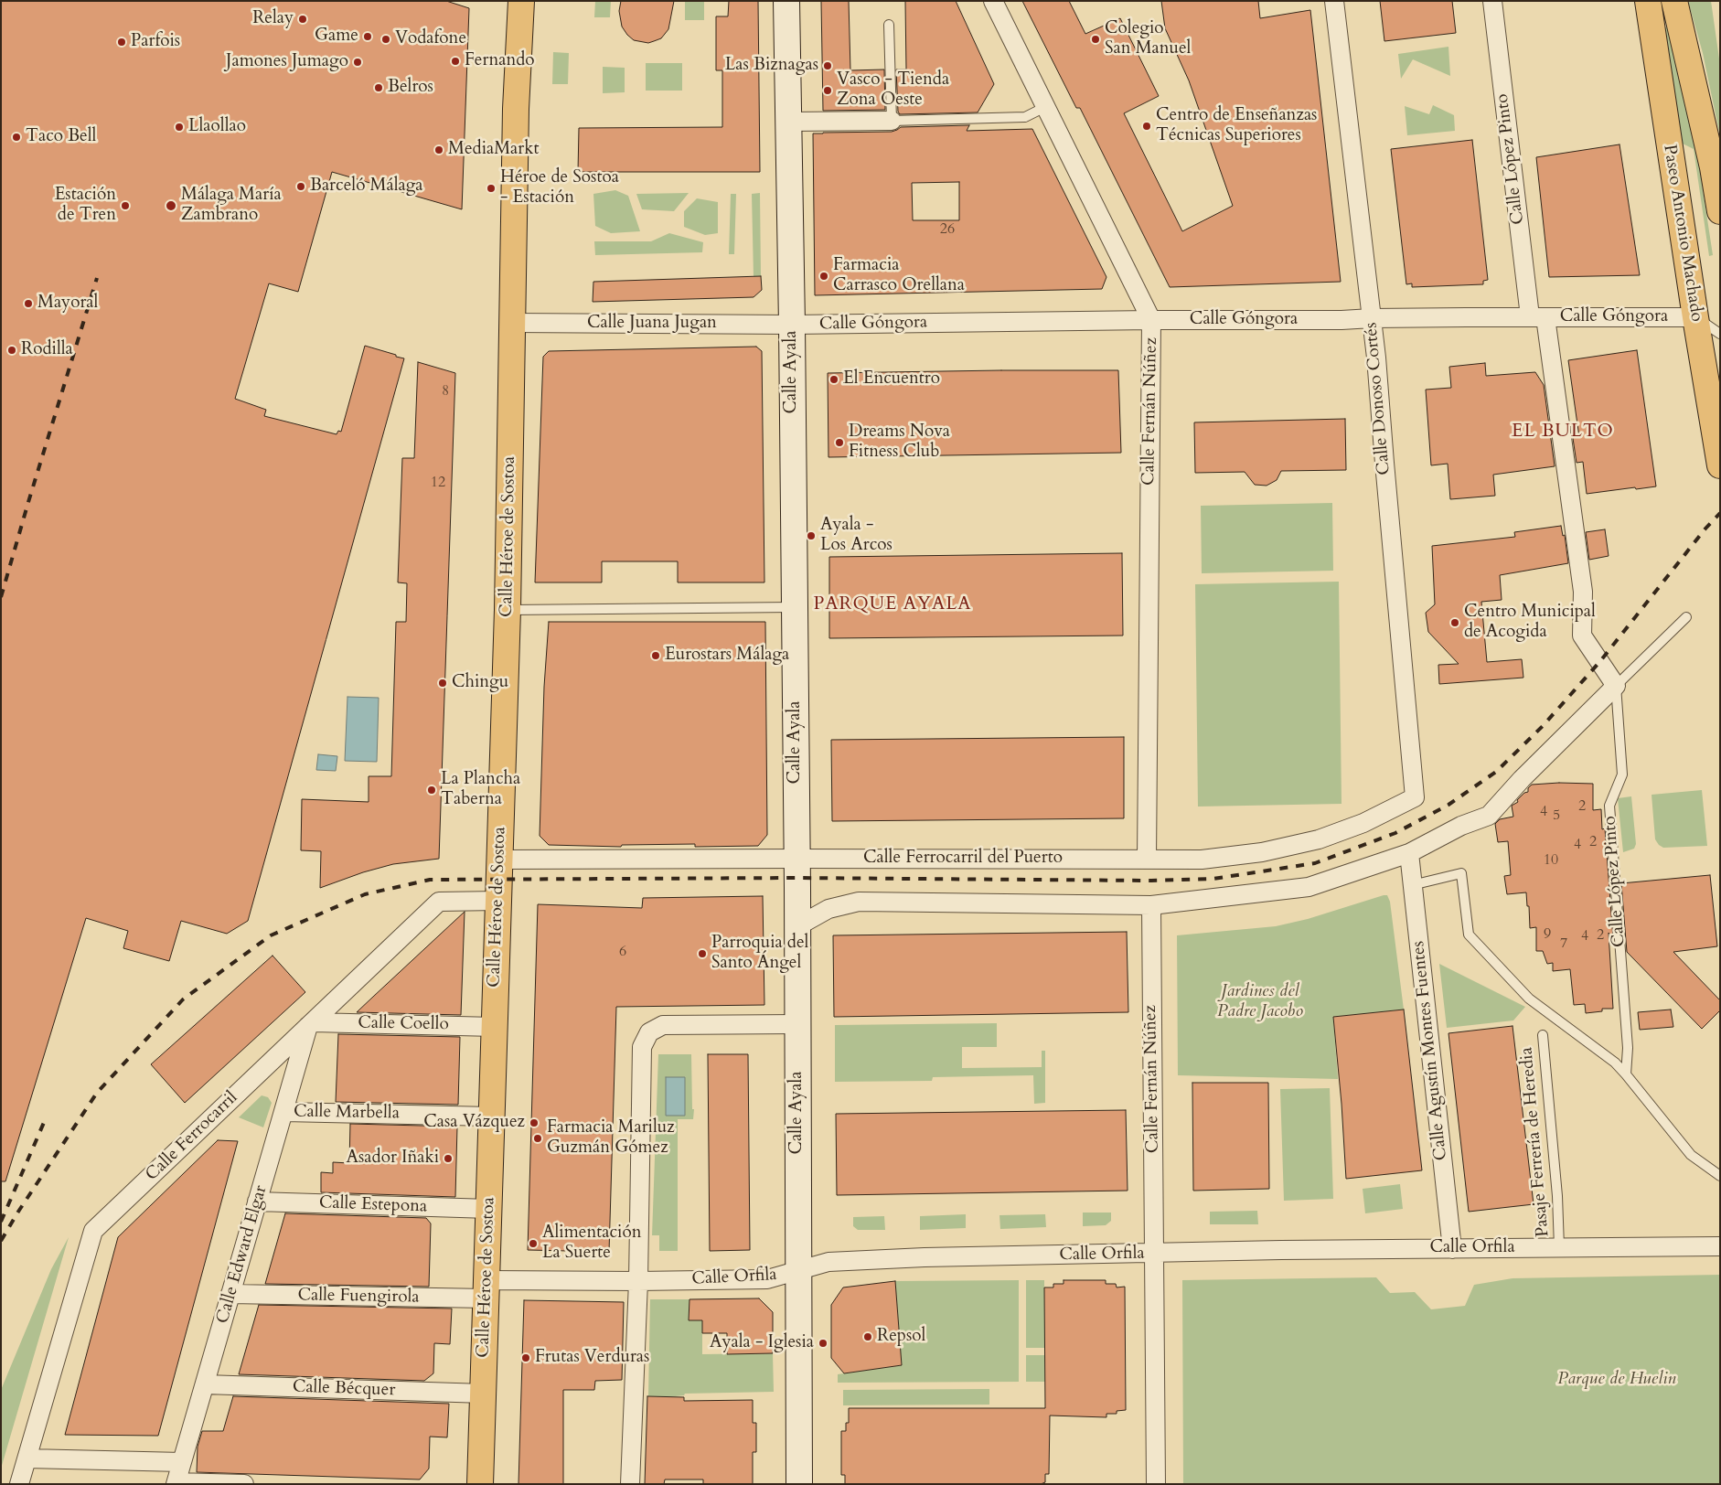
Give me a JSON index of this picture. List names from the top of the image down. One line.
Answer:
{"streets":{"main road":["Paseo Antonio Machado","Calle Ayala","Calle Héroe de Sostoa"],"street":["Calle López Pinto","Calle Góngora","Calle Juana Jugan","Calle Donoso Cortés","Calle Fernán Núñez","Calle Ferrocarril del Puerto","Calle Coello","Calle Agustín Montes Fuentes","Calle Marbella","Calle Ferrocarril","Calle Estepona","Calle Orfila","Calle Edward Elgar","Calle Fuengirola","Calle Bécquer"],"lane":["Pasaje Ferrería de Heredia"]},"crossings":[["Calle López Pinto","Calle Góngora"],["Paseo Antonio Machado","Calle Góngora"],["Calle Góngora","Calle Juana Jugan"],["Calle Góngora","Calle Ayala"],["Calle Góngora","Calle Donoso Cortés"],["Calle Góngora","Calle Fernán Núñez"],["Calle Juana Jugan","Calle Ayala"],["Calle Juana Jugan","Calle Héroe de Sostoa"],["Calle Ayala","Calle Ferrocarril del Puerto"],["Calle Ayala","Calle Orfila"],["Calle Donoso Cortés","Calle Ferrocarril del Puerto"],["Calle Fernán Núñez","Calle Ferrocarril del Puerto"],["Calle Fernán Núñez","Calle Orfila"],["Calle Héroe de Sostoa","Calle Ferrocarril del Puerto"],["Calle Héroe de Sostoa","Calle Coello"],["Calle Héroe de Sostoa","Calle Marbella"],["Calle Héroe de Sostoa","Calle Ferrocarril"],["Calle Héroe de Sostoa","Calle Estepona"],["Calle Héroe de Sostoa","Calle Orfila"],["Calle Héroe de Sostoa","Calle Fuengirola"],["Calle Héroe de Sostoa","Calle Bécquer"],["Calle Coello","Calle Ferrocarril"],["Calle Coello","Calle Edward Elgar"],["Calle Agustín Montes Fuentes","Calle Orfila"],["Calle Marbella","Calle Edward Elgar"],["Calle Ferrocarril","Calle Edward Elgar"],["Pasaje Ferrería de Heredia","Calle Orfila"],["Calle Estepona","Calle Edward Elgar"],["Calle Orfila","Calle Fuengirola"],["Calle Edward Elgar","Calle Fuengirola"],["Calle Edward Elgar","Calle Bécquer"]],"districts":["EL BULTO","PARQUE AYALA"],"parks":["Jardines del Padre Jacobo","Parque de Huelin"],"places":["Relay","Game","Vodafone","Colegio San Manuel","Parfois","Fernando","Jamones Jumago","Las Biznagas","Belros","Vasco - Tienda Zona Oeste","Centro de Enseñanzas Técnicas Superiores","Llaollao","Taco Bell","MediaMarkt","Barceló Málaga","Héroe de Sostoa - Estación","Estación de Tren","Málaga María Zambrano","Farmacia Carrasco Orellana","Mayoral","Rodilla","El Encuentro","Dreams Nova Fitness Club","Ayala - Los Arcos","Centro Municipal de Acogida","Eurostars Málaga","Chingu","La Plancha Taberna","Parroquia del Santo Ángel","Casa Vázquez","Farmacia Mariluz Guzmán Gómez","Asador Iñaki","Alimentación La Suerte","Repsol","Ayala - Iglesia","Frutas Verduras"],"house_numbers":["26","8","12","2","4","5","2","4","10","9","2","4","7","6"]}
